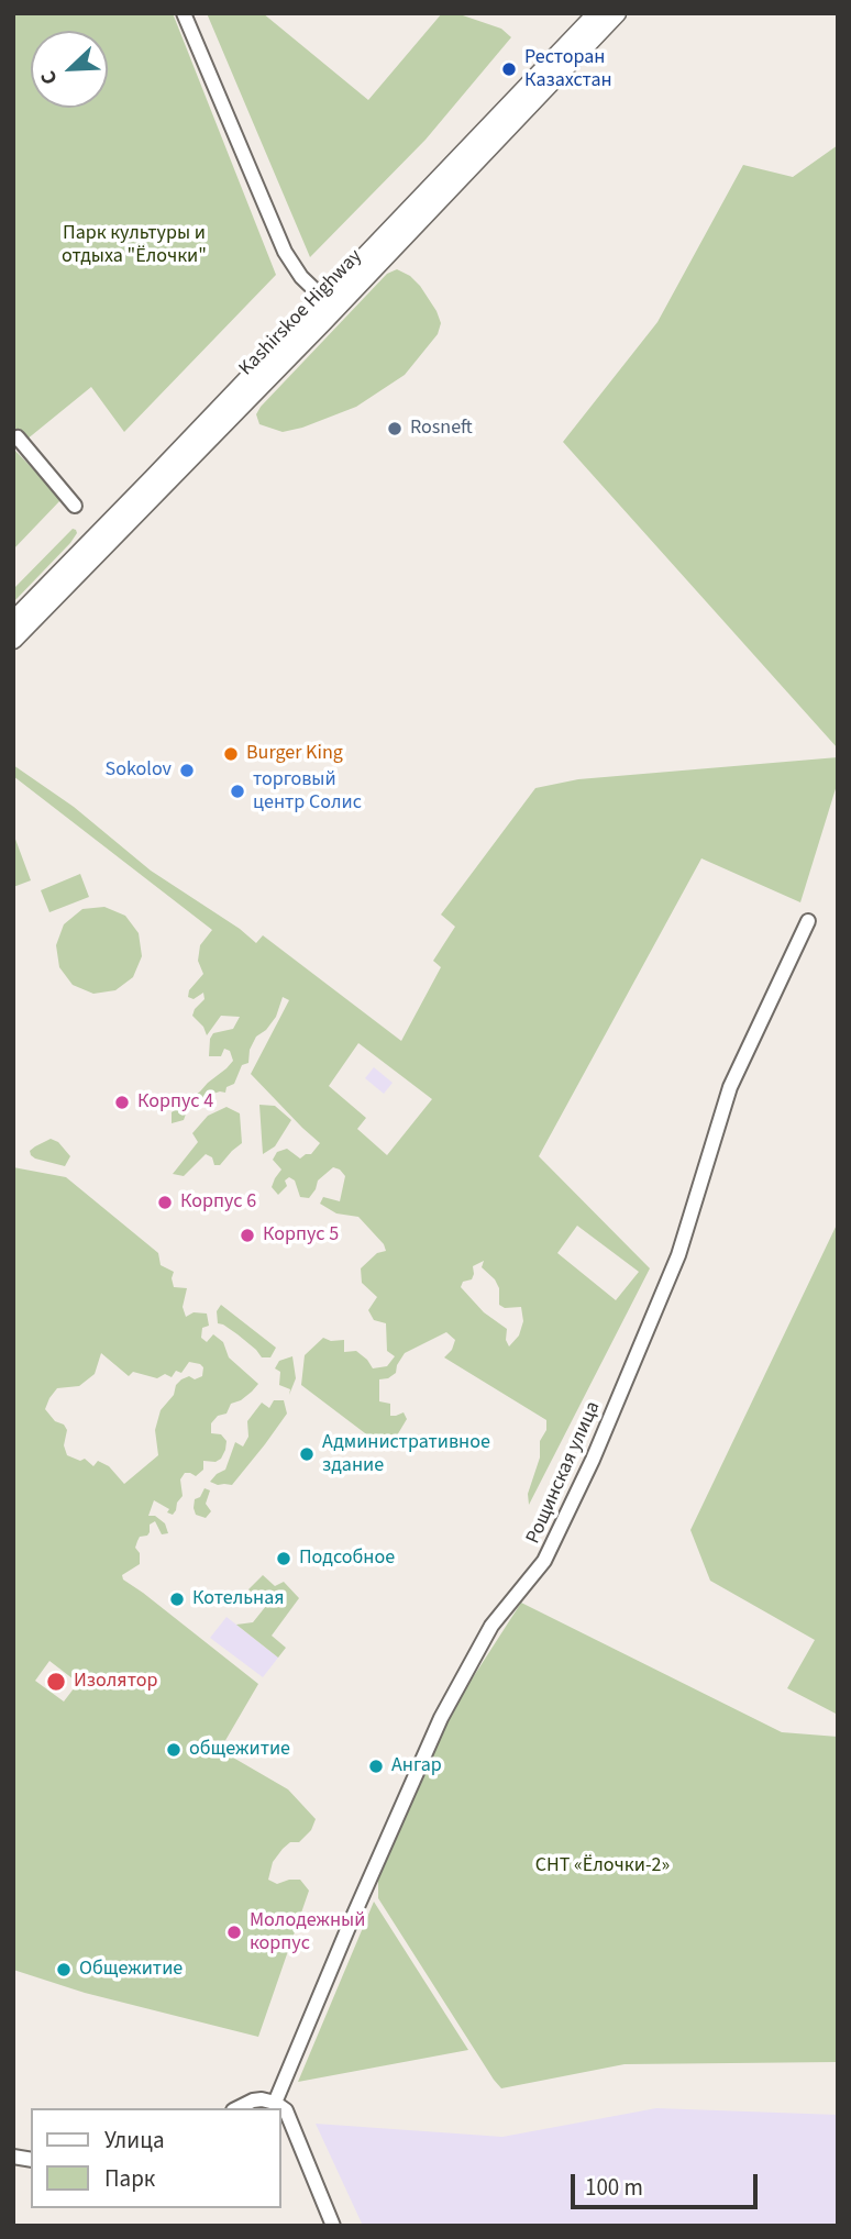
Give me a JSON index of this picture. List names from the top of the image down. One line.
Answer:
{"streets":{"main road":["Kashirskoe Highway"],"street":["Рощинская улица"]},"parks":["Парк культуры и отдыха \"Ёлочки\"","СНТ «Ёлочки-2»"],"places":["Ресторан Казахстан","Rosneft","Burger King","Sokolov","торговый центр Солис","Корпус 4","Корпус 6","Корпус 5","Административное здание","Подсобное","Котельная","Изолятор","общежитие","Ангар","Молодежный корпус","Общежитие"],"legend":["Улица","Парк"],"scale_bar":"100 m","north":"bottom left"}
